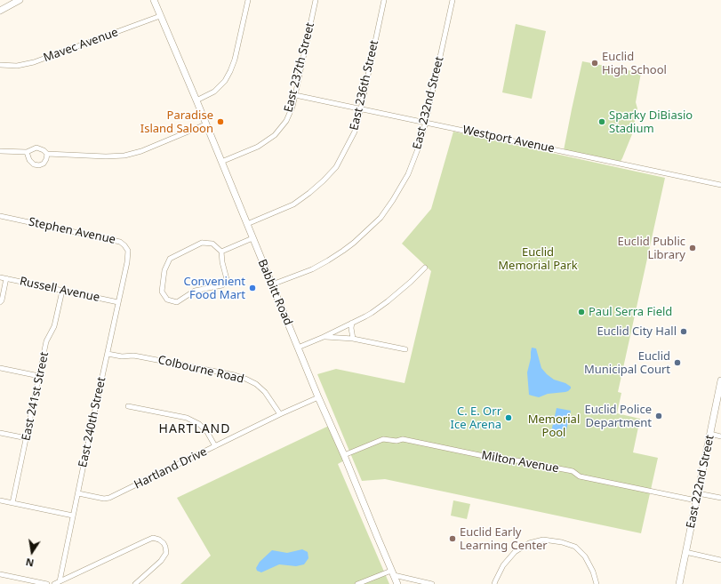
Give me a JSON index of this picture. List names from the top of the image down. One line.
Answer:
{"streets":{"main road":["Babbitt Road","East 222nd Street"],"street":["Mavec Avenue","East 237th Street","East 236th Street","East 232nd Street","Westport Avenue","Stephen Avenue","Russell Avenue","Colbourne Road","East 241st Street","East 240th Street","Milton Avenue","Hartland Drive"]},"crossings":[["Mavec Avenue","Babbitt Road"],["East 237th Street","Westport Avenue"],["East 237th Street","Babbitt Road"],["East 236th Street","Westport Avenue"],["East 236th Street","Babbitt Road"],["East 232nd Street","Westport Avenue"],["East 232nd Street","Babbitt Road"],["Stephen Avenue","East 240th Street"],["Russell Avenue","East 241st Street"],["Russell Avenue","East 240th Street"],["Babbitt Road","Milton Avenue"],["Babbitt Road","Hartland Drive"],["Colbourne Road","East 240th Street"],["Colbourne Road","Hartland Drive"],["East 240th Street","Hartland Drive"],["Milton Avenue","East 222nd Street"]],"districts":["HARTLAND"],"parks":["Euclid Memorial Park","Memorial Pool"],"places":["Euclid High School","Paradise Island Saloon","Sparky DiBiasio Stadium","Euclid Public Library","Convenient Food Mart","Paul Serra Field","Euclid City Hall","Euclid Municipal Court","Euclid Police Department","C. E. Orr Ice Arena","Euclid Early Learning Center"],"north":"bottom"}
